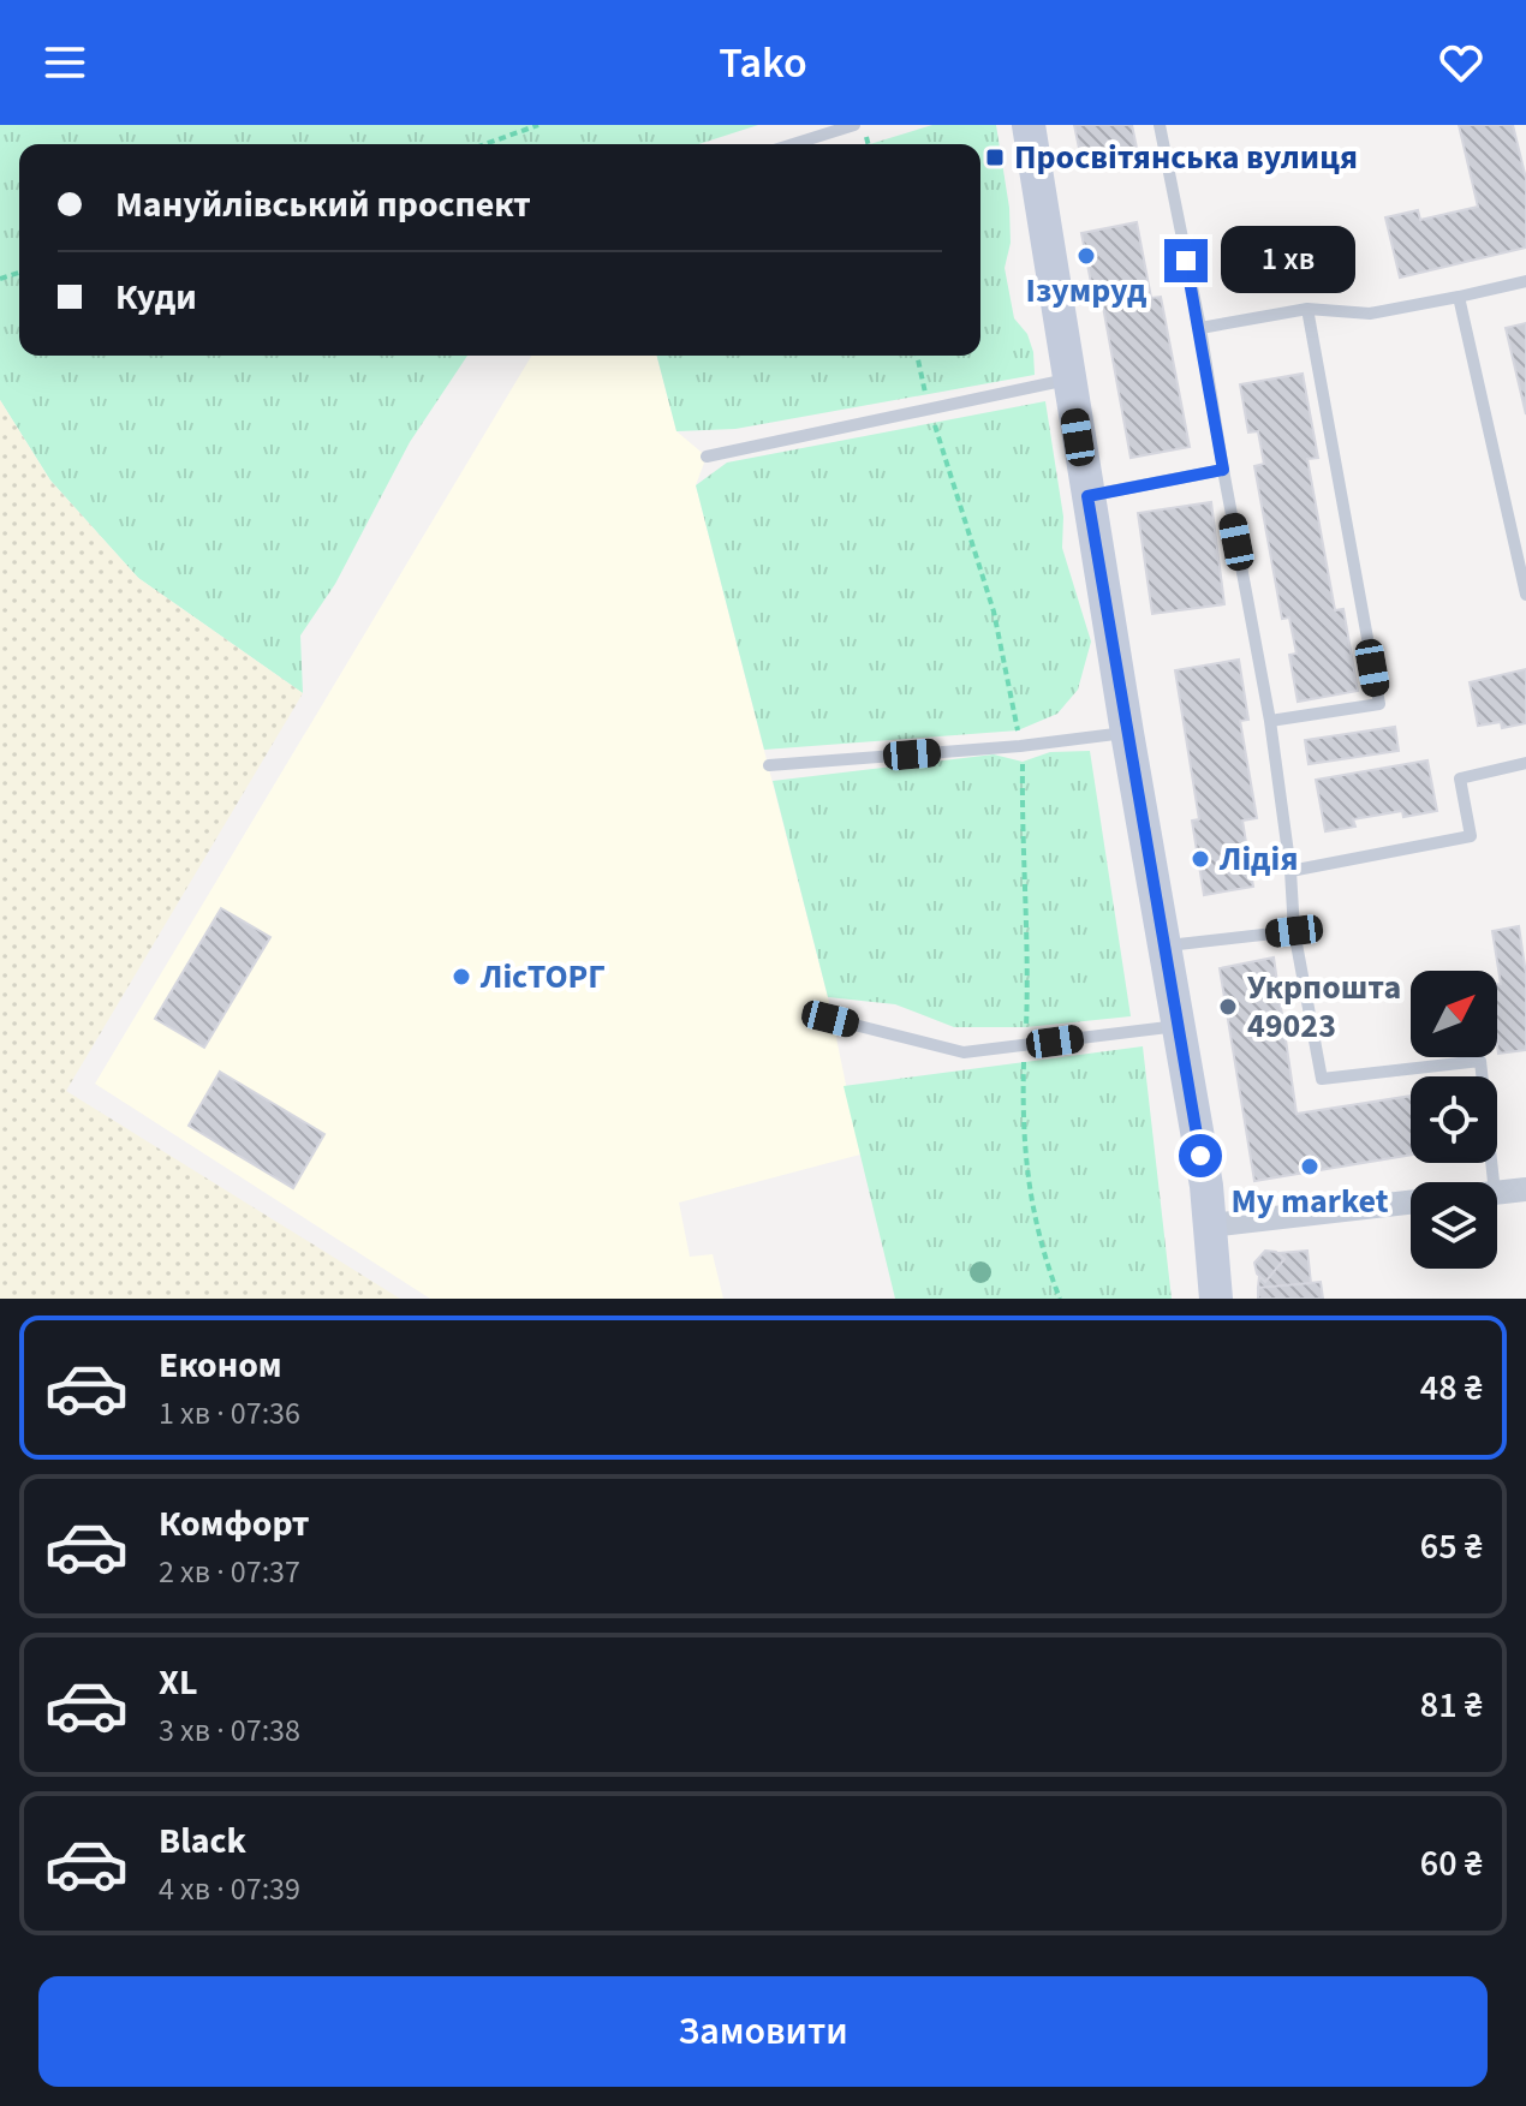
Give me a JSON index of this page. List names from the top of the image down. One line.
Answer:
{"places":{"transit":["Просвітянська вулиця"],"other":["Ізумруд","Лідія","ЛісТОРГ","Укрпошта 49023","My market"]},"north":"top right","page":{"header":"Tako","banner":["Мануйлівський проспект","Куди"],"bubble":"1 хв","list":[{"name":"Економ","note":"1 хв · 07:36","value":"48 ₴"},{"name":"Комфорт","note":"2 хв · 07:37","value":"65 ₴"},{"name":"XL","note":"3 хв · 07:38","value":"81 ₴"},{"name":"Black","note":"4 хв · 07:39","value":"60 ₴"}],"buttons":"Замовити"}}
